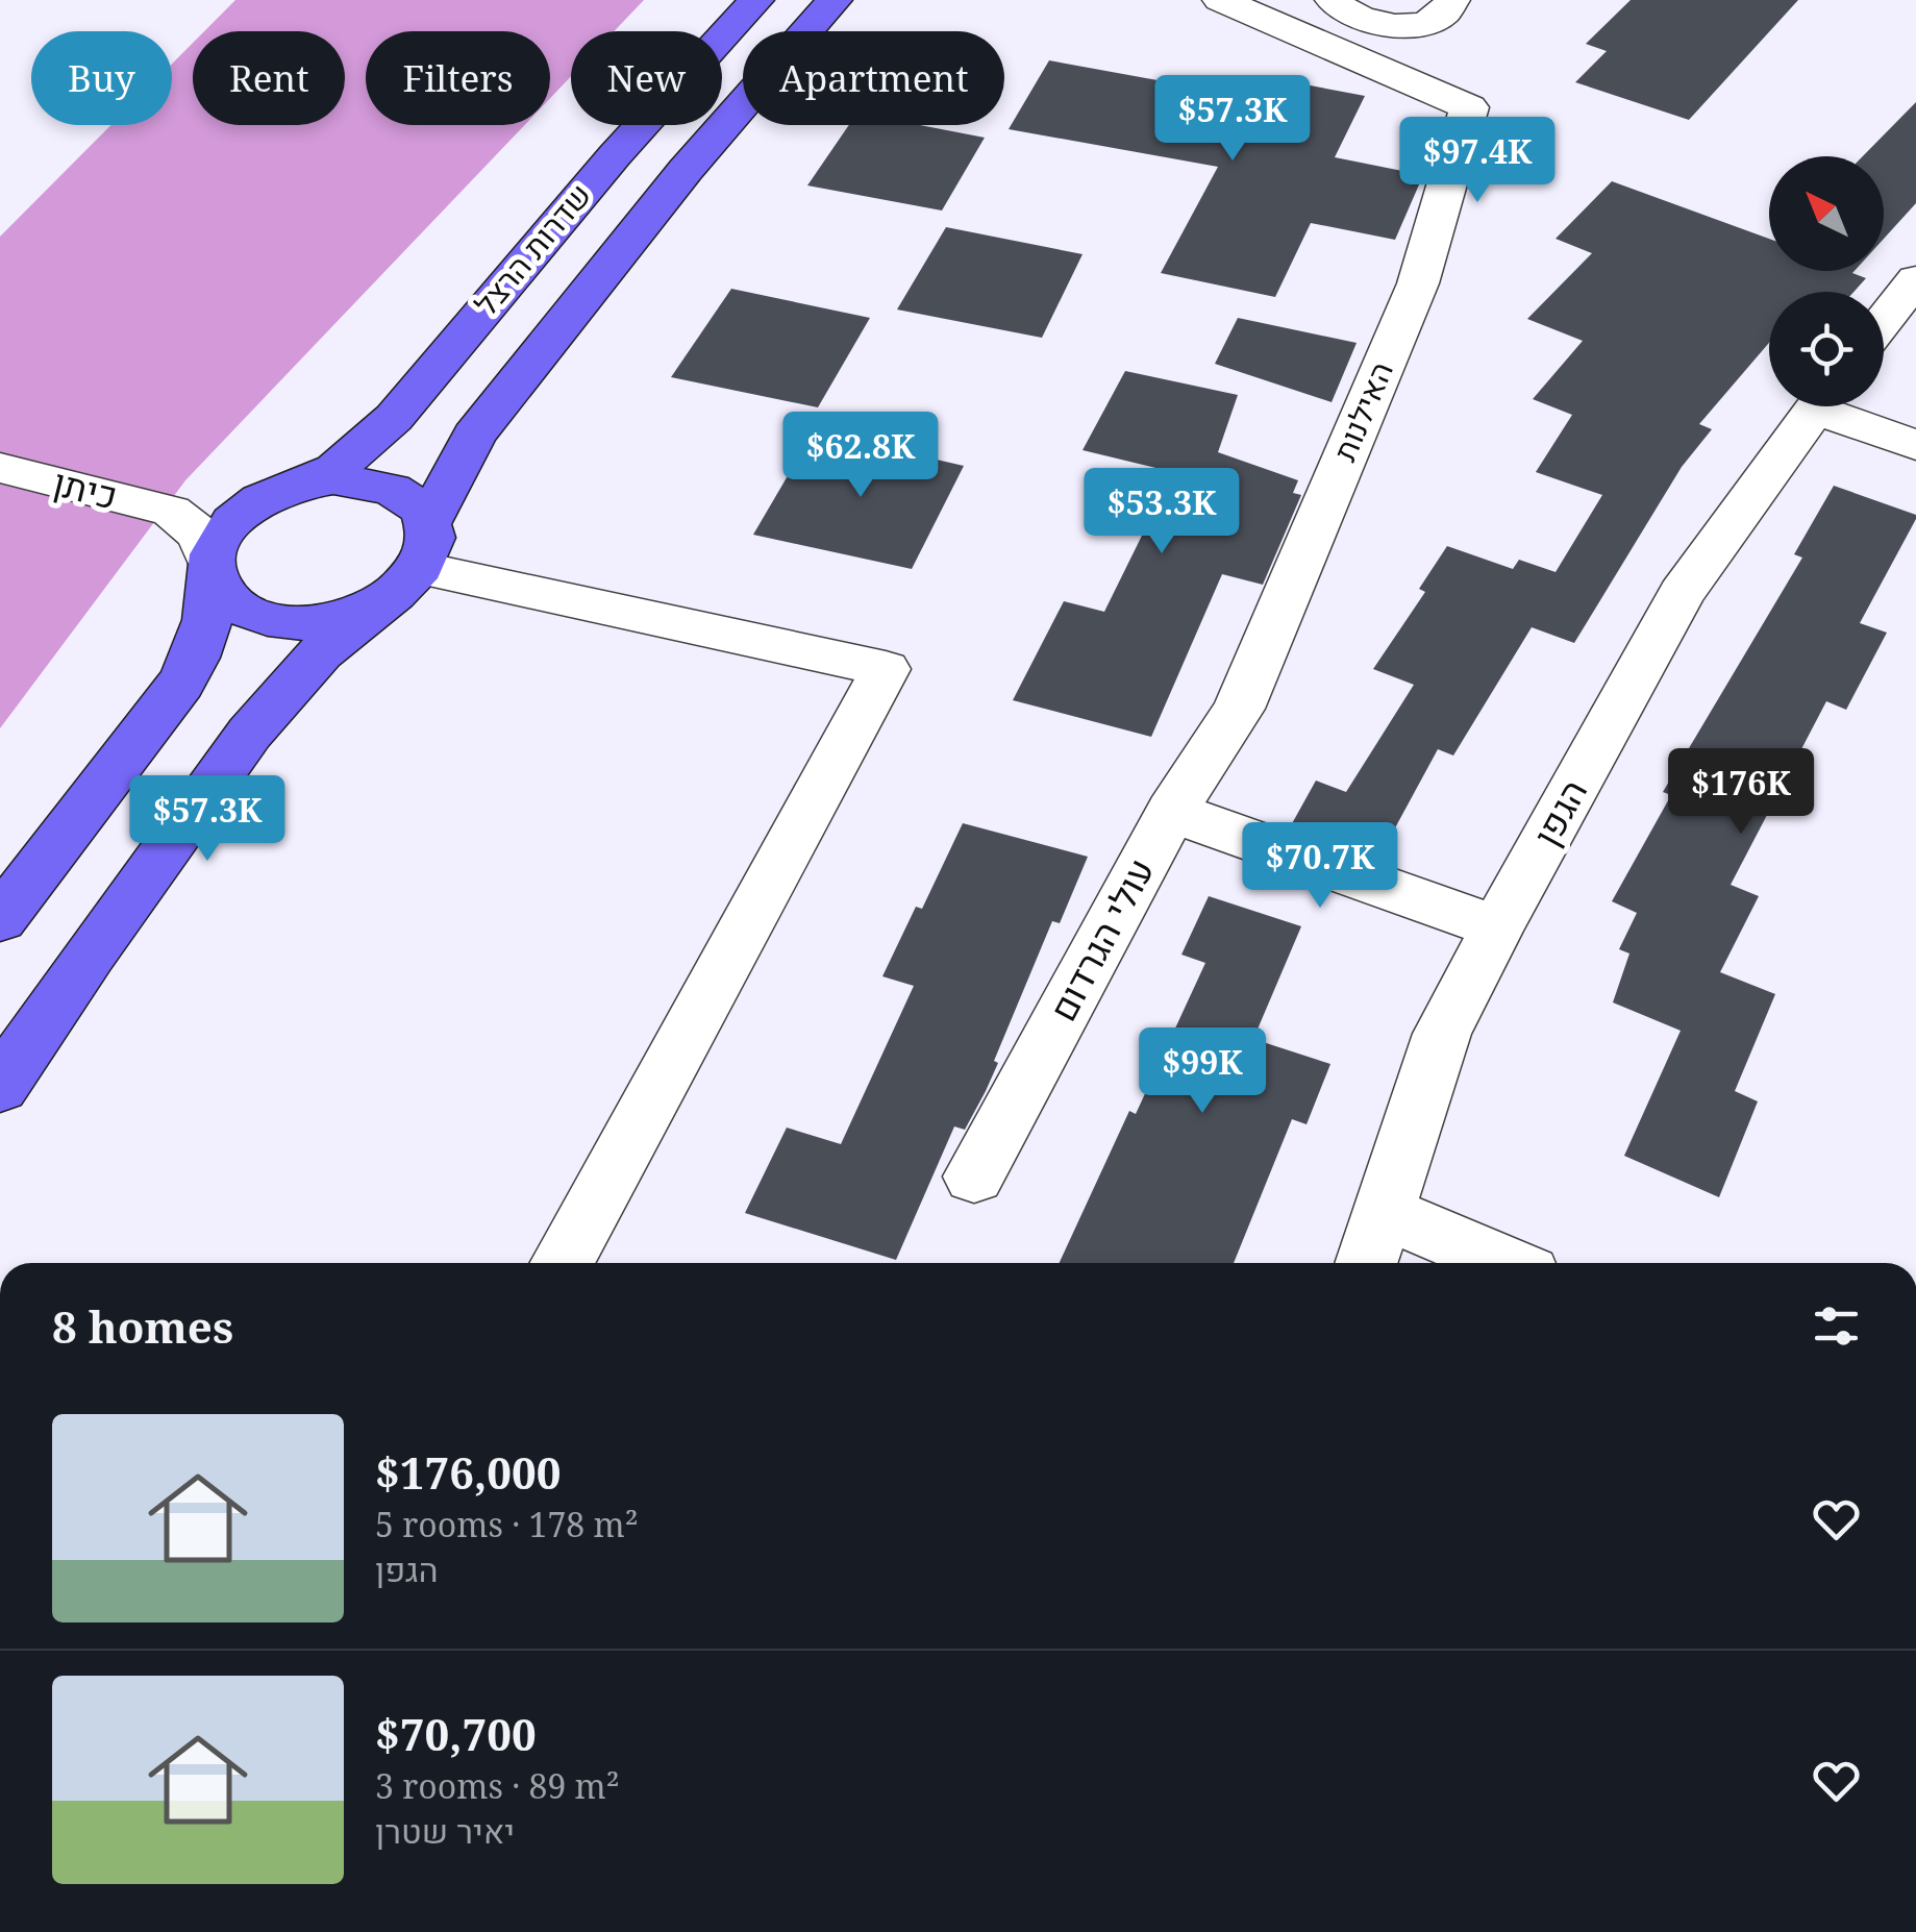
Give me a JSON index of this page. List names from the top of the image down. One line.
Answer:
{"streets":{"main road":["שדרות הרצל"],"street":["האילנות","כיתן","הגפן","עולי הגרדום"]},"crossings":[["שדרות הרצל","כיתן"],["האילנות","עולי הגרדום"]],"north":"top left","page":{"chip":["Buy","Rent","Filters","New","Apartment"],"price":["$57.3K","$97.4K","$62.8K","$53.3K","$176K","$57.3K","$70.7K","$99K"],"heading":"8 homes","list":[{"name":"$176,000","note":"5 rooms · 178 m² · הגפן"},{"name":"$70,700","note":"3 rooms · 89 m² · יאיר שטרן"}]}}
